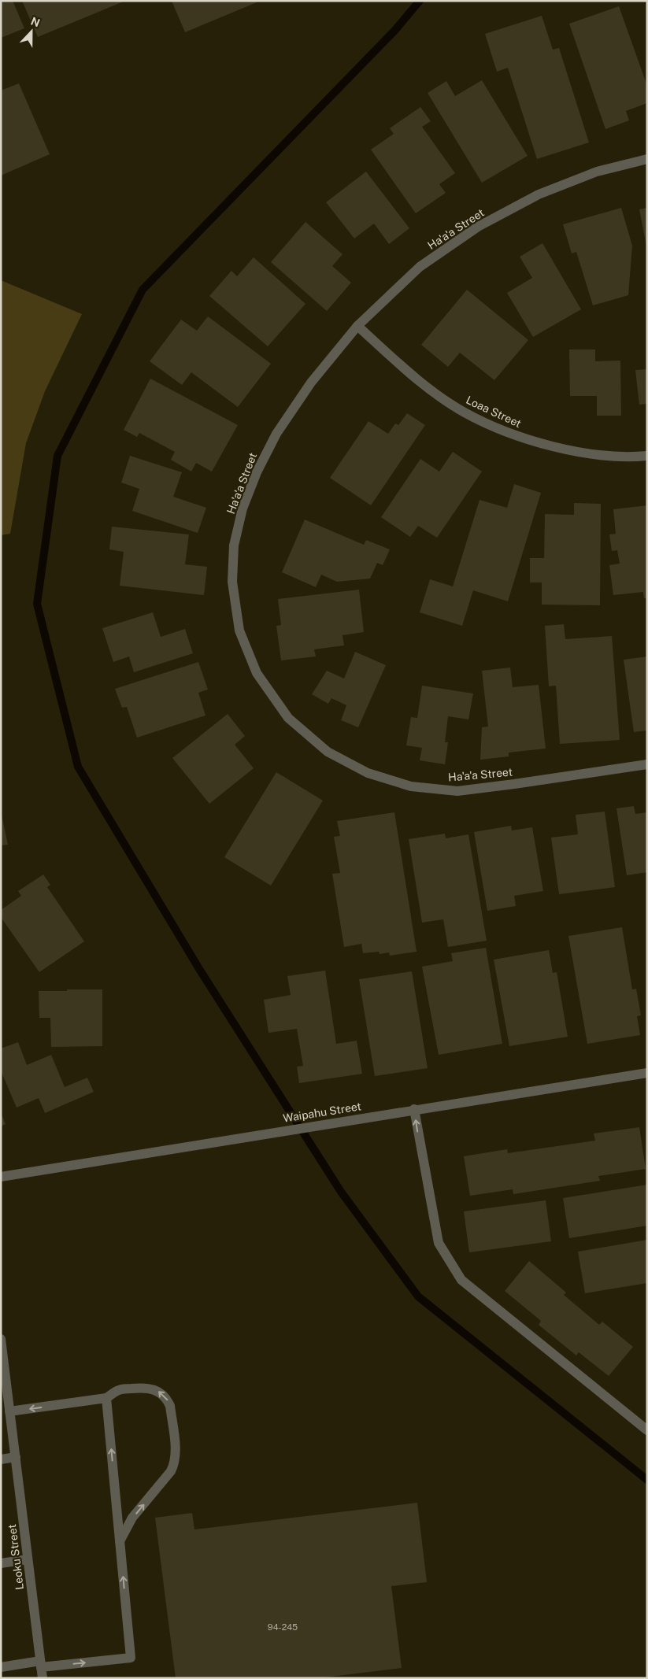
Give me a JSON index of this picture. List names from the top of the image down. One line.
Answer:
{"streets":{"street":["Ha'a'a Street","Loaa Street","Waipahu Street","Leoku Street"]},"crossings":[["Ha'a'a Street","Loaa Street"]],"house_numbers":["94-245"],"north":"top"}
